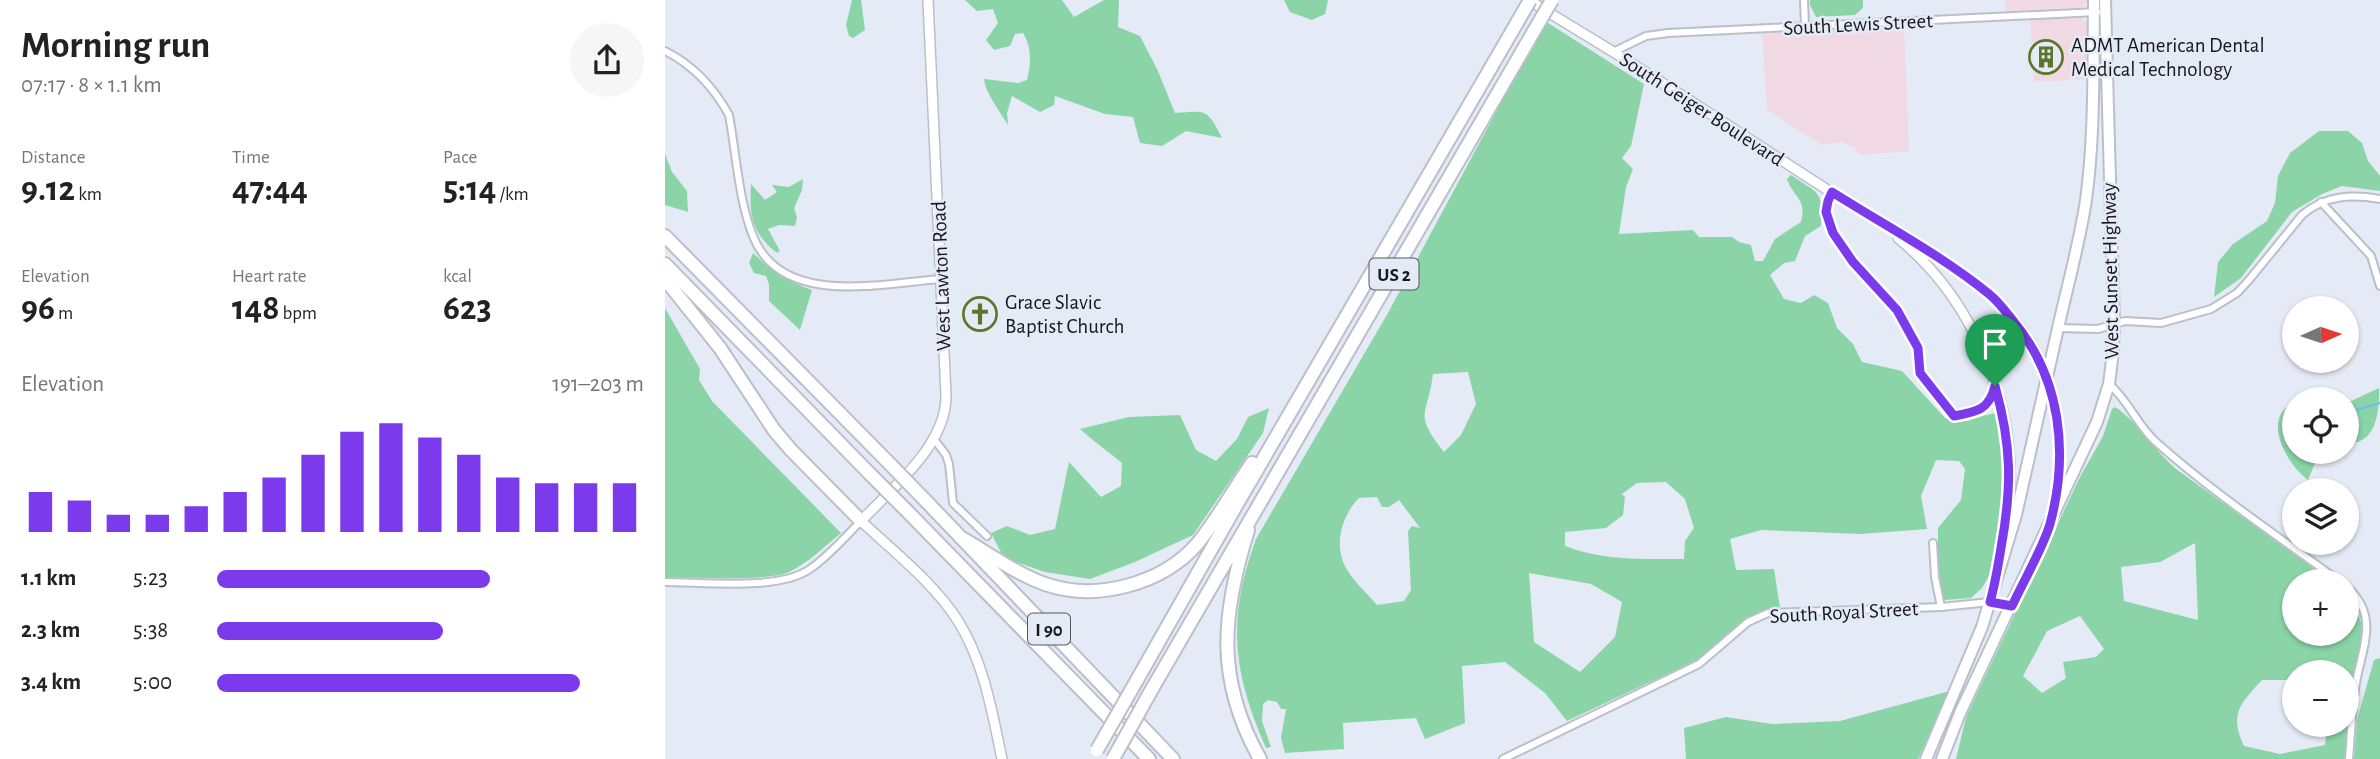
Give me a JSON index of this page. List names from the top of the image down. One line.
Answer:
{"streets":{"highway":["US 2","I 90"],"main road":["West Sunset Highway"],"street":["South Lewis Street","South Geiger Boulevard","West Lawton Road","South Royal Street"]},"crossings":[["South Lewis Street","South Geiger Boulevard"],["South Lewis Street","West Sunset Highway"],["South Geiger Boulevard","US 2"],["West Sunset Highway","South Royal Street"]],"places":{"building":["ADMT American Dental Medical Technology"],"church":["Grace Slavic Baptist Church"]},"north":"right","page":{"heading":["Morning run","07:17 · 8 × 1.1 km"],"stats":[["Distance","9.12 km"],["Time","47:44"],["Pace","5:14 /km"],["Elevation","96 m"],["Heart rate","148 bpm"],["kcal","623"]],"map_buttons":["+","−"],"chart":["Elevation","191–203 m"],"list":[{"name":"1.1 km","note":"5:23"},{"name":"2.3 km","note":"5:38"},{"name":"3.4 km","note":"5:00"}]}}
